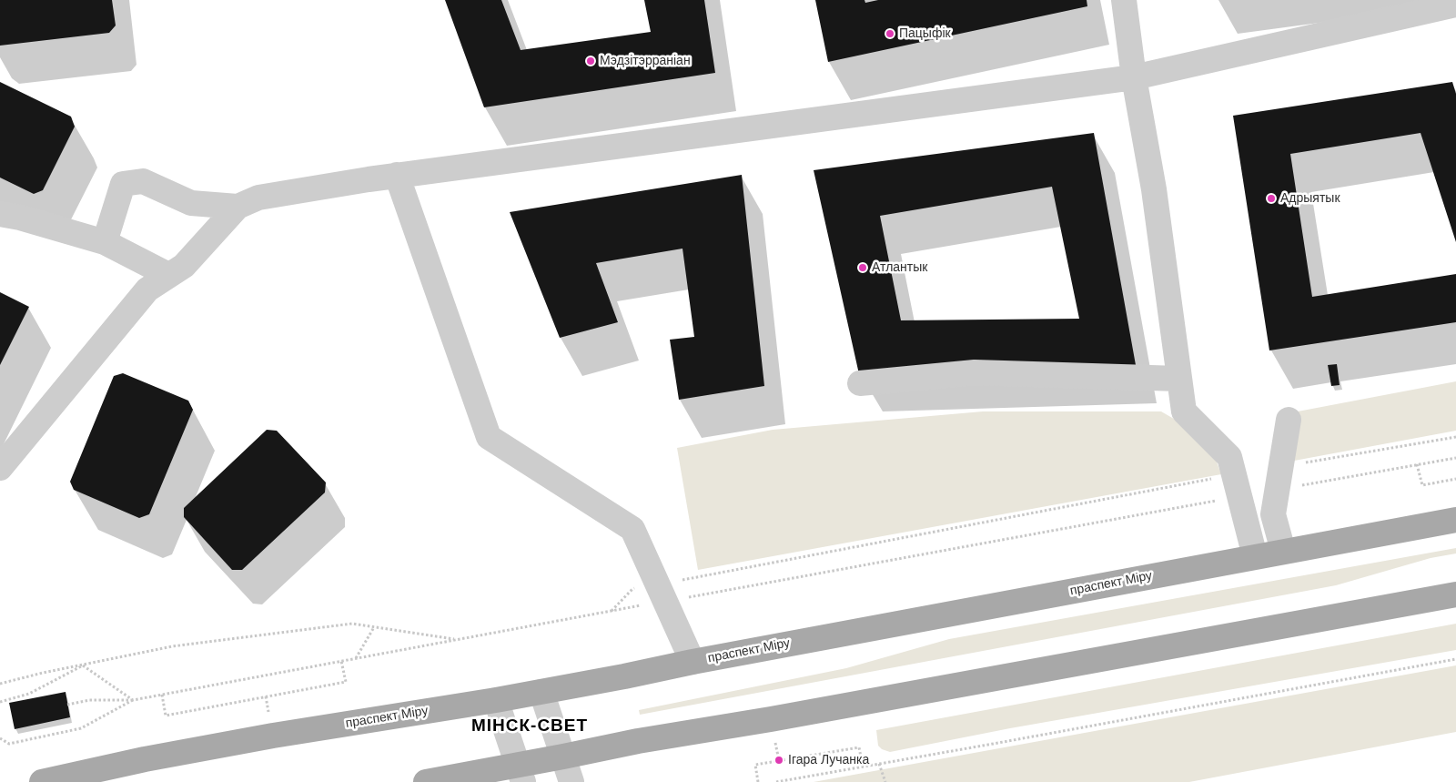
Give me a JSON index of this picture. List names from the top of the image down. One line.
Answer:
{"streets":{"main road":["праспект Міру"]},"districts":["МІНСК-СВЕТ"],"places":["Пацыфік","Мэдзітэрраніан","Адрыятык","Атлантык","Ігара Лучанка"]}
